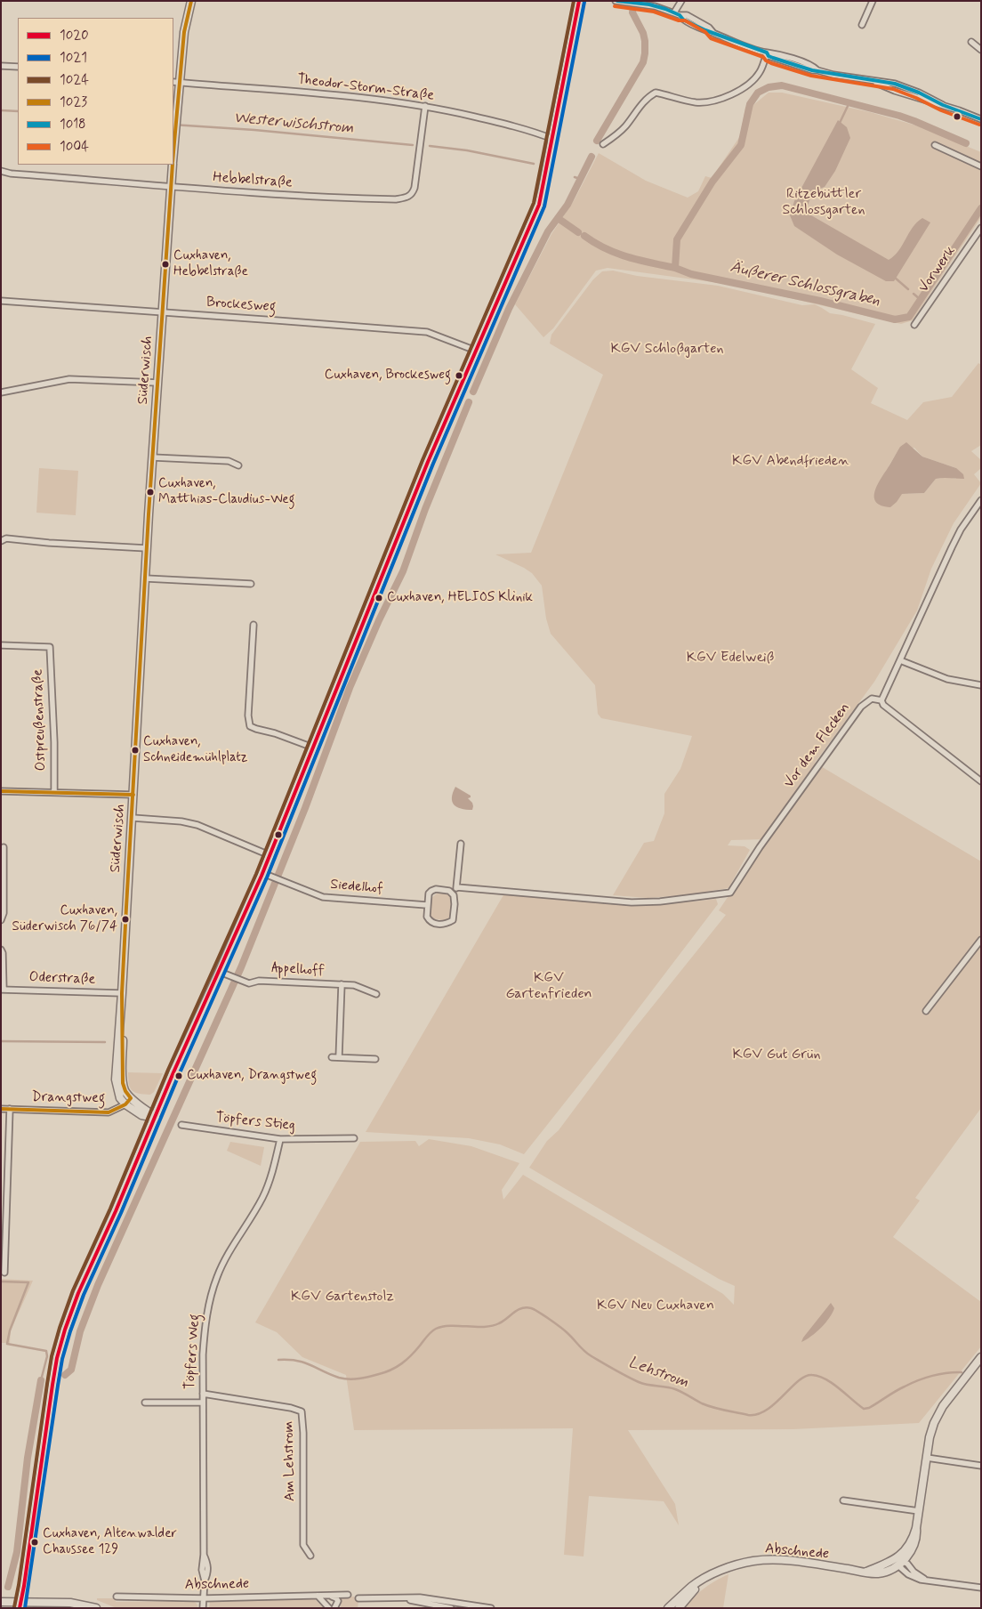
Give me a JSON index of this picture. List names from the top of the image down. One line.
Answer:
{"streets":{"street":["Theodor-Storm-Straße","Hebbelstraße","Vorwerk","Brockesweg","Süderwisch","Ostpreußenstraße","Vor dem Flecken","Siedelhof","Appelhoff","Oderstraße","Drangstweg","Töpfers Stieg","Töpfers Weg","Am Lehstrom","Abschnede"]},"crossings":[["Theodor-Storm-Straße","Hebbelstraße"],["Theodor-Storm-Straße","Süderwisch"],["Hebbelstraße","Süderwisch"],["Brockesweg","Süderwisch"],["Süderwisch","Oderstraße"],["Süderwisch","Drangstweg"],["Töpfers Stieg","Töpfers Weg"],["Töpfers Weg","Am Lehstrom"],["Töpfers Weg","Abschnede"]],"water":["Westerwischstrom","Äußerer Schlossgraben","Lehstrom"],"parks":["Ritzebüttler Schlossgarten","KGV Schloßgarten","KGV Abendfrieden","KGV Edelweiß","KGV Gartenfrieden","KGV Gut Grün","KGV Gartenstolz","KGV Neu Cuxhaven"],"places":["Cuxhaven, Hebbelstraße","Cuxhaven, Brockesweg","Cuxhaven, Matthias-Claudius-Weg","Cuxhaven, HELIOS Klinik","Cuxhaven, Schneidemühlplatz","Cuxhaven, Süderwisch 76/74","Cuxhaven, Drangstweg","Cuxhaven, Altenwalder Chaussee 129"],"lines":["transit line 1020","transit line 1024","transit line 1023","transit line 1018","transit line 1021","transit line 1004"],"legend":["1020","1021","1024","1023","1018","1004"]}
